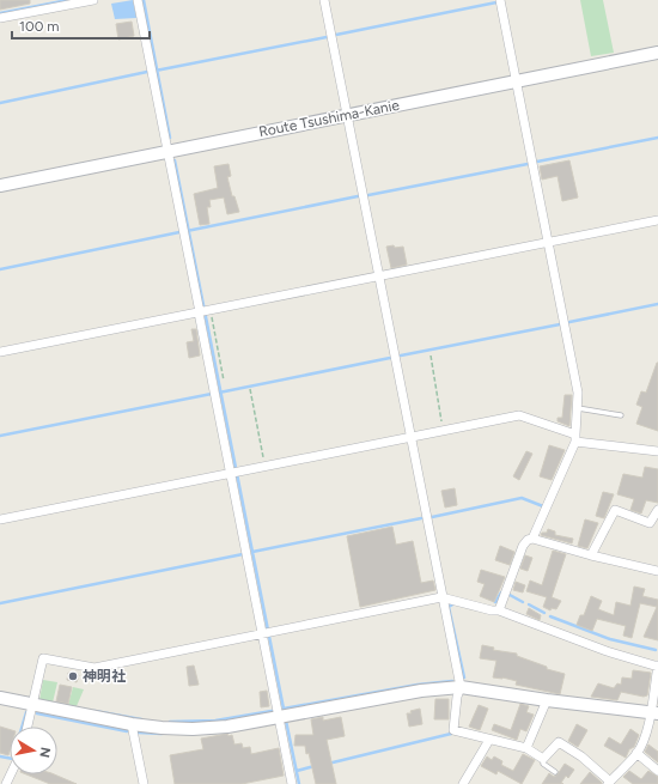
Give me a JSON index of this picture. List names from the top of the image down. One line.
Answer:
{"streets":{"main road":["Route Tsushima-Kanie"]},"places":["神明社"],"scale_bar":"100 m","north":"right"}
